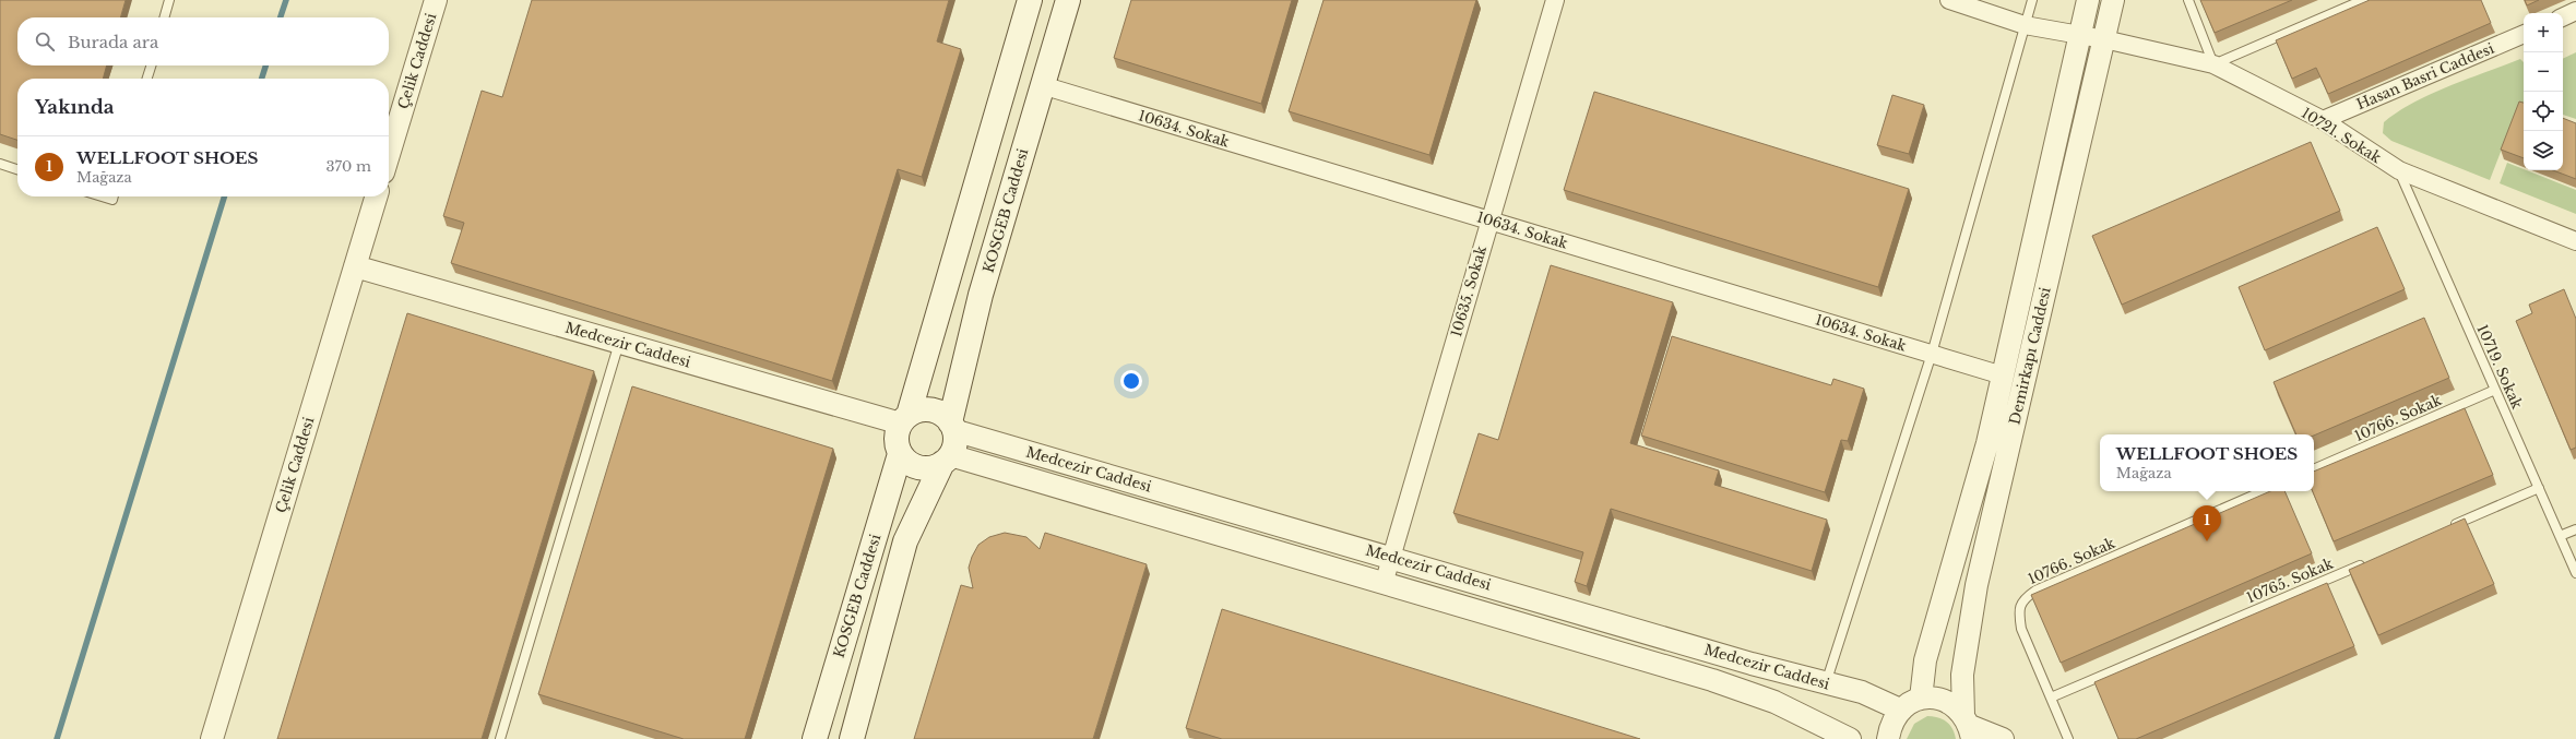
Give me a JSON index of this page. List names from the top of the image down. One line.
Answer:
{"streets":{"main road":["KOSGEB Caddesi"],"street":["Çelik Caddesi","Hasan Basri Caddesi","10634. Sokak","10721. Sokak","10635. Sokak","Medcezir Caddesi","Demirkapı Caddesi"],"lane":["10719. Sokak","10766. Sokak","10765. Sokak"]},"crossings":[["Çelik Caddesi","Medcezir Caddesi"],["Hasan Basri Caddesi","10721. Sokak"],["10634. Sokak","KOSGEB Caddesi"],["10634. Sokak","10635. Sokak"],["10634. Sokak","Demirkapı Caddesi"],["10721. Sokak","Demirkapı Caddesi"],["10721. Sokak","10719. Sokak"],["KOSGEB Caddesi","Medcezir Caddesi"],["10635. Sokak","Medcezir Caddesi"],["10719. Sokak","10766. Sokak"],["10766. Sokak","10765. Sokak"]],"page":{"map_buttons":["+","−"],"search":"Burada ara","heading":"Yakında","list":[{"mark":"1","name":"WELLFOOT SHOES","note":"Mağaza","value":"370 m"}],"popup":["WELLFOOT SHOES","Mağaza"],"pins":"1"}}
